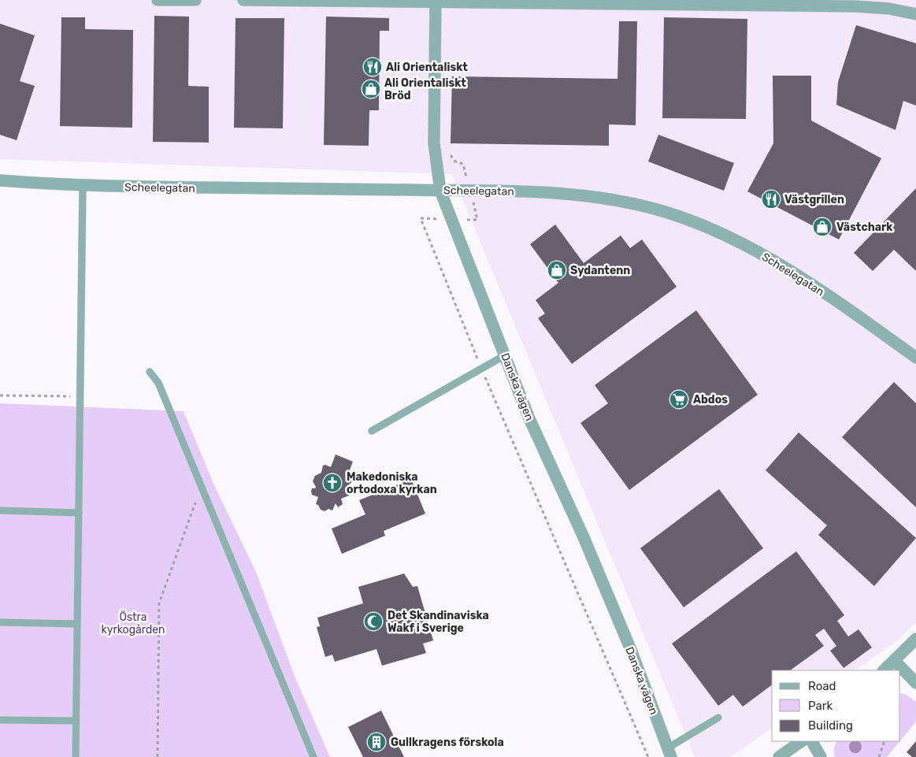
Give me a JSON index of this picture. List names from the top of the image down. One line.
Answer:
{"streets":{"street":["Scheelegatan","Danska vägen"]},"crossings":[["Scheelegatan","Danska vägen"]],"parks":["Östra kyrkogården"],"places":{"restaurant":["Ali Orientaliskt","Västgrillen"],"shop":["Ali Orientaliskt Bröd","Västchark","Sydantenn"],"supermarket":["Abdos"],"church":["Makedoniska ortodoxa kyrkan"],"mosque":["Det Skandinaviska Wakf i Sverige"],"building":["Gullkragens förskola"]},"legend":["Road","Park","Building"]}
